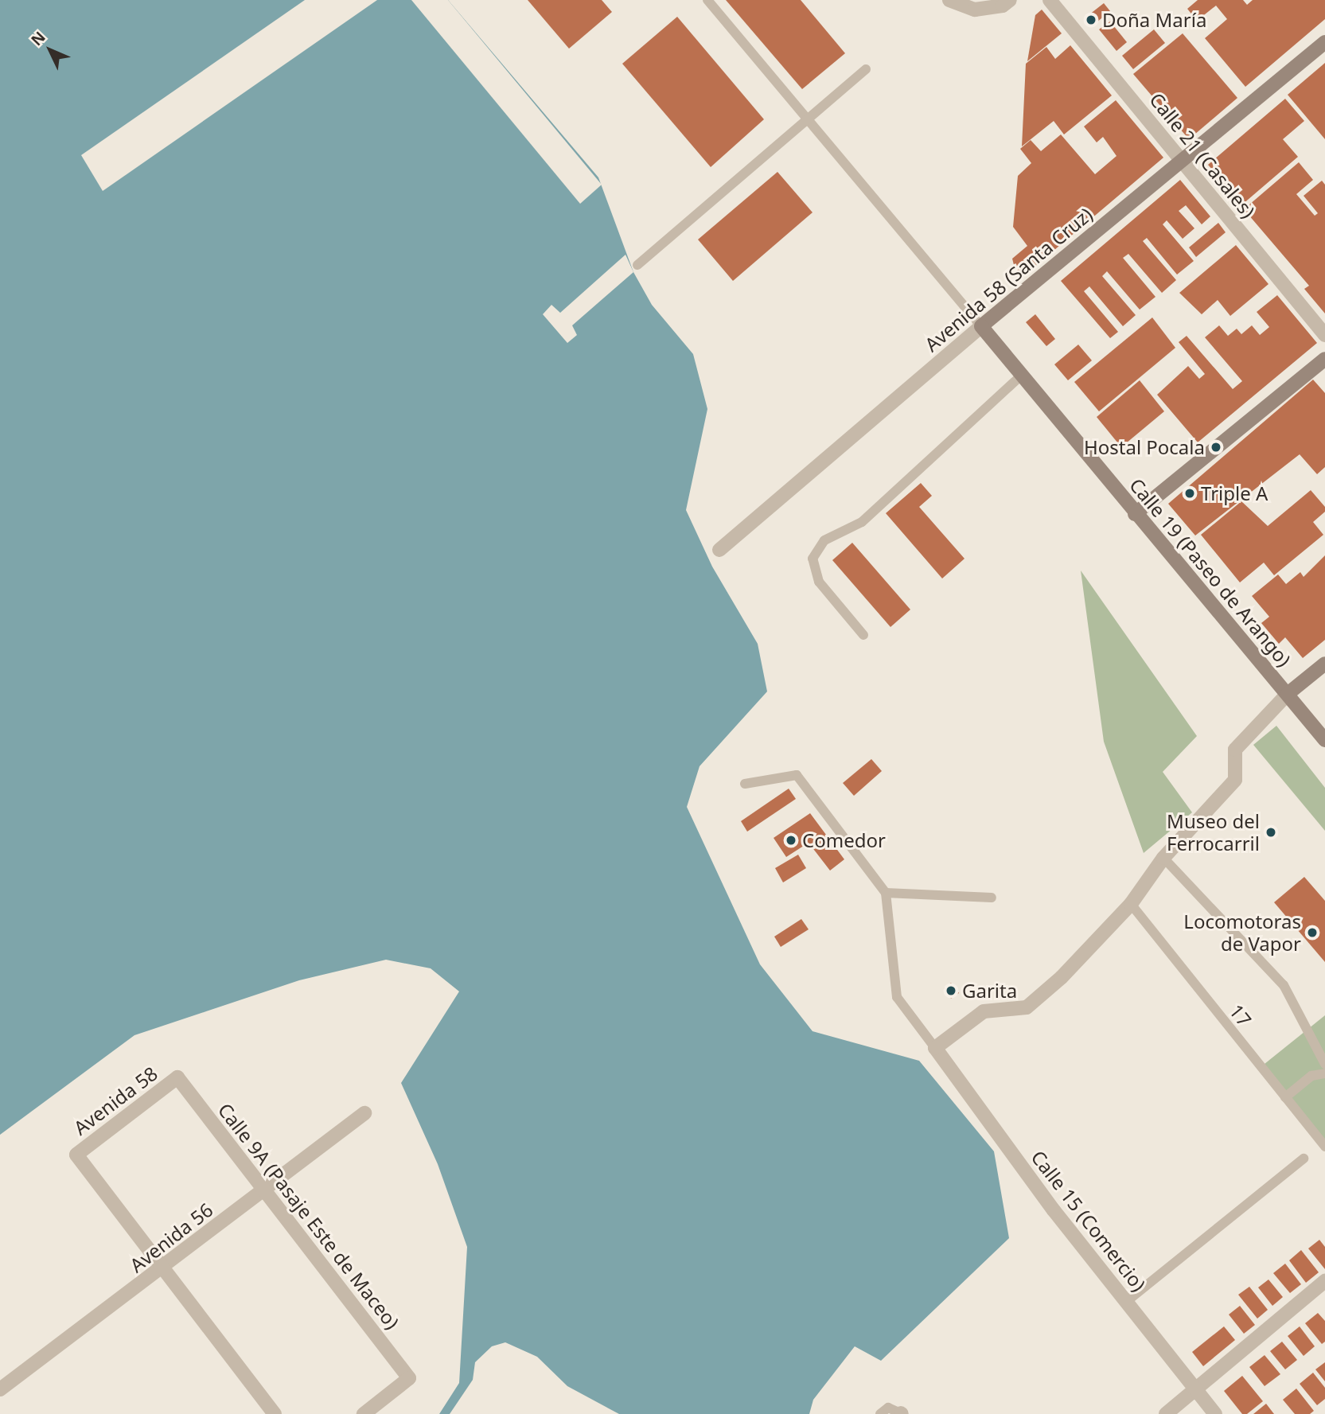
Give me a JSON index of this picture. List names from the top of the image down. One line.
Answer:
{"streets":{"main road":["Avenida 58 (Santa Cruz)","Calle 19 (Paseo de Arango)"],"street":["Calle 21 (Casales)","Avenida 58","Calle 9A (Pasaje Este de Maceo)","Calle 15 (Comercio)","Avenida 56"],"lane":["17"]},"crossings":[["Calle 21 (Casales)","Avenida 58 (Santa Cruz)"],["Avenida 58 (Santa Cruz)","Calle 19 (Paseo de Arango)"],["Avenida 58","Calle 9A (Pasaje Este de Maceo)"],["Avenida 58","Avenida 56"],["Calle 9A (Pasaje Este de Maceo)","Avenida 56"]],"places":["Doña María","Hostal Pocala","Triple A","Museo del Ferrocarril","Comedor","Locomotoras de Vapor","Garita"],"north":"top left"}
